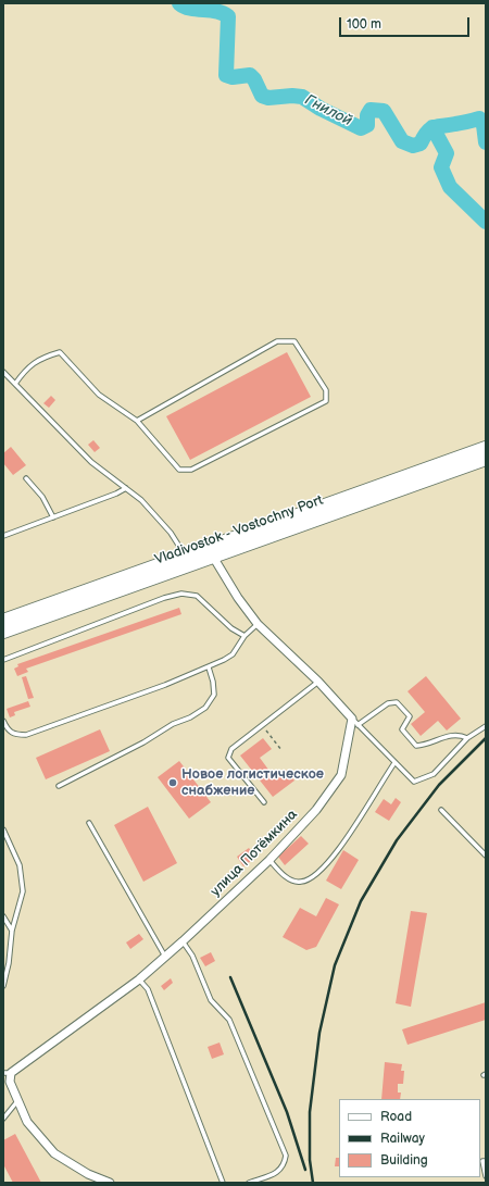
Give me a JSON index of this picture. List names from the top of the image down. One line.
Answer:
{"streets":{"highway":["Vladivostok - Vostochny Port"],"street":["улица Потёмкина"]},"water":["Гнилой"],"places":["Новое логистическое снабжение"],"legend":["Road","Railway","Building"],"scale_bar":"100 m"}
